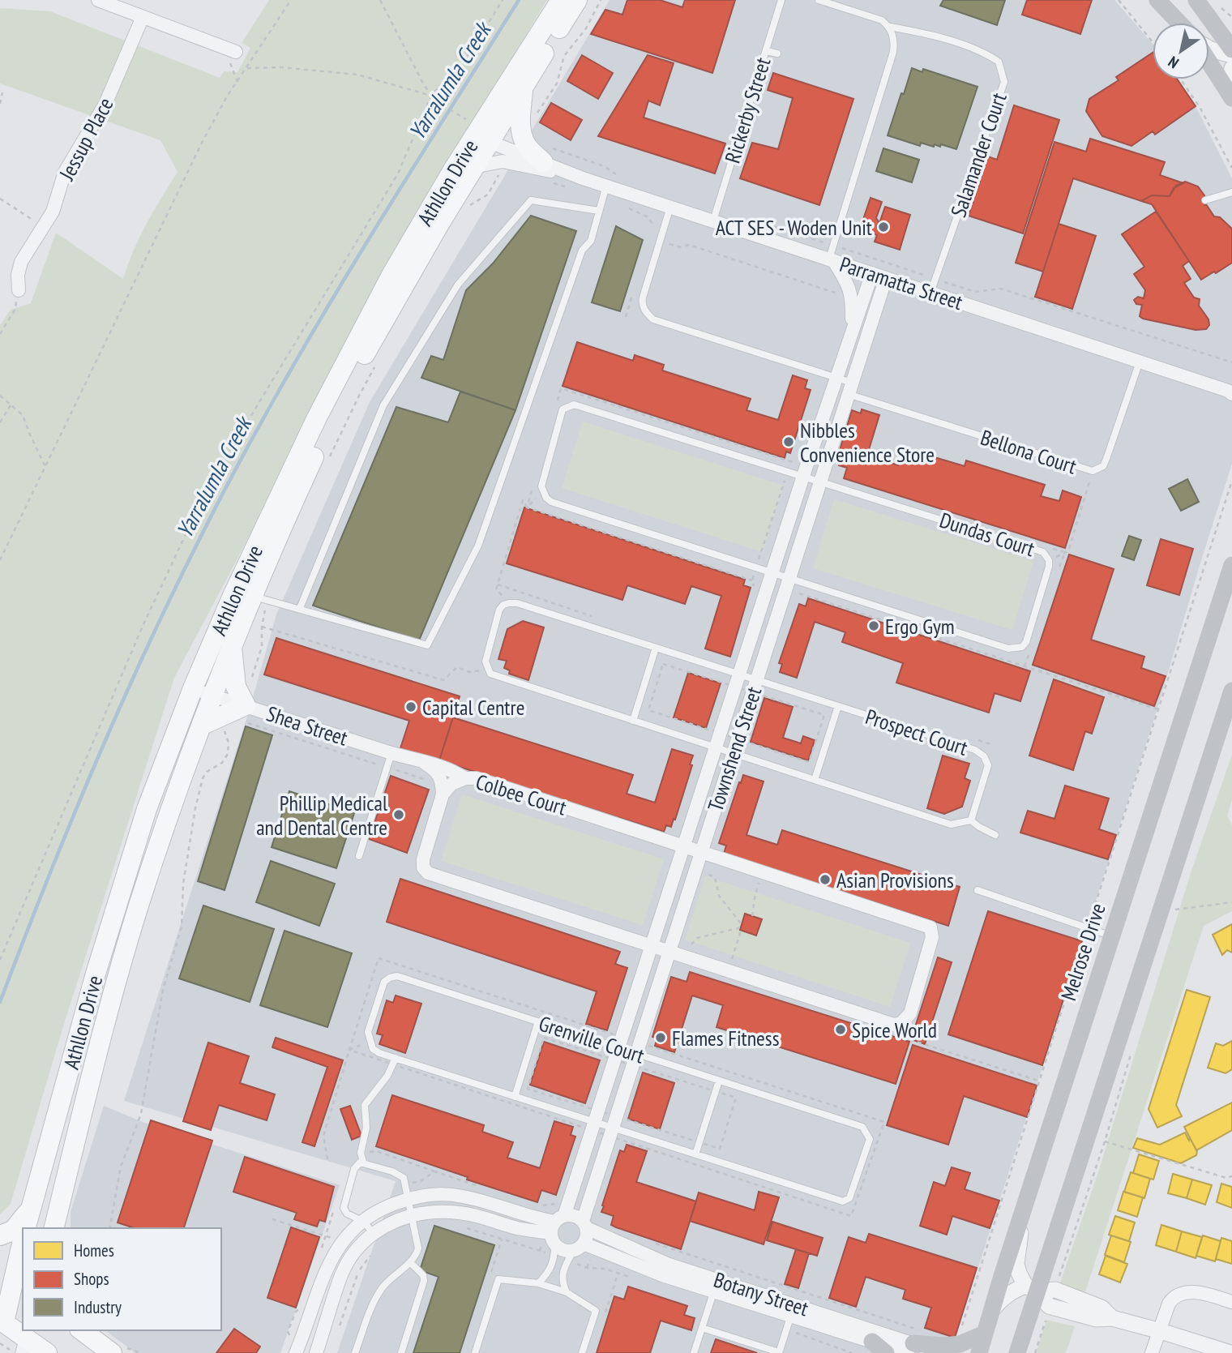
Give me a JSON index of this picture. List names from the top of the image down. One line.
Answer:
{"streets":{"main road":["Athllon Drive","Melrose Drive"],"street":["Jessup Place","Parramatta Street","Shea Street","Townshend Street","Colbee Court","Botany Street"],"lane":["Rickerby Street","Salamander Court","Bellona Court","Dundas Court","Prospect Court","Grenville Court"]},"crossings":[["Rickerby Street","Parramatta Street"],["Salamander Court","Parramatta Street"],["Athllon Drive","Parramatta Street"],["Athllon Drive","Shea Street"],["Parramatta Street","Bellona Court"],["Parramatta Street","Townshend Street"],["Bellona Court","Townshend Street"],["Dundas Court","Townshend Street"],["Shea Street","Colbee Court"],["Prospect Court","Townshend Street"],["Townshend Street","Colbee Court"],["Townshend Street","Grenville Court"],["Townshend Street","Botany Street"]],"water":["Yarralumla Creek"],"places":["ACT SES - Woden Unit","Nibbles Convenience Store","Ergo Gym","Capital Centre","Phillip Medical and Dental Centre","Asian Provisions","Spice World","Flames Fitness"],"legend":["Homes","Shops","Industry"],"north":"bottom left"}
